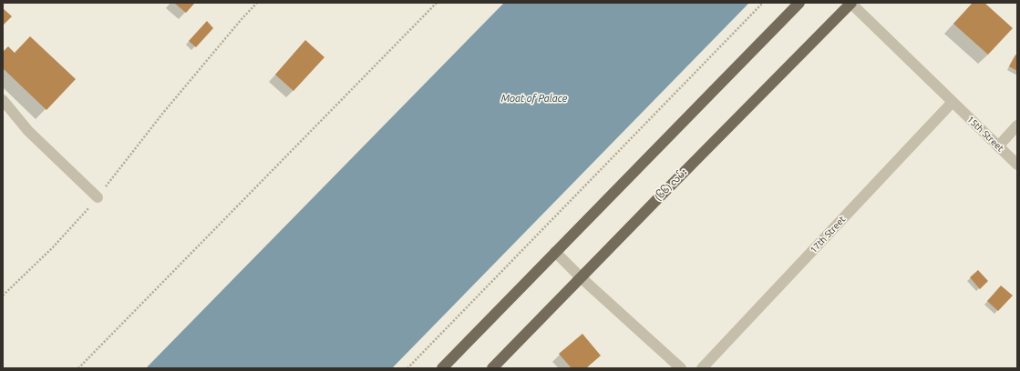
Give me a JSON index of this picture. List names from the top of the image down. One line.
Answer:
{"streets":{"main road":["(၆၆) လမ်း"],"street":["15th Street","17th Street"]},"crossings":[["15th Street","(၆၆) လမ်း"],["15th Street","17th Street"]],"water":["Moat of Palace"]}
